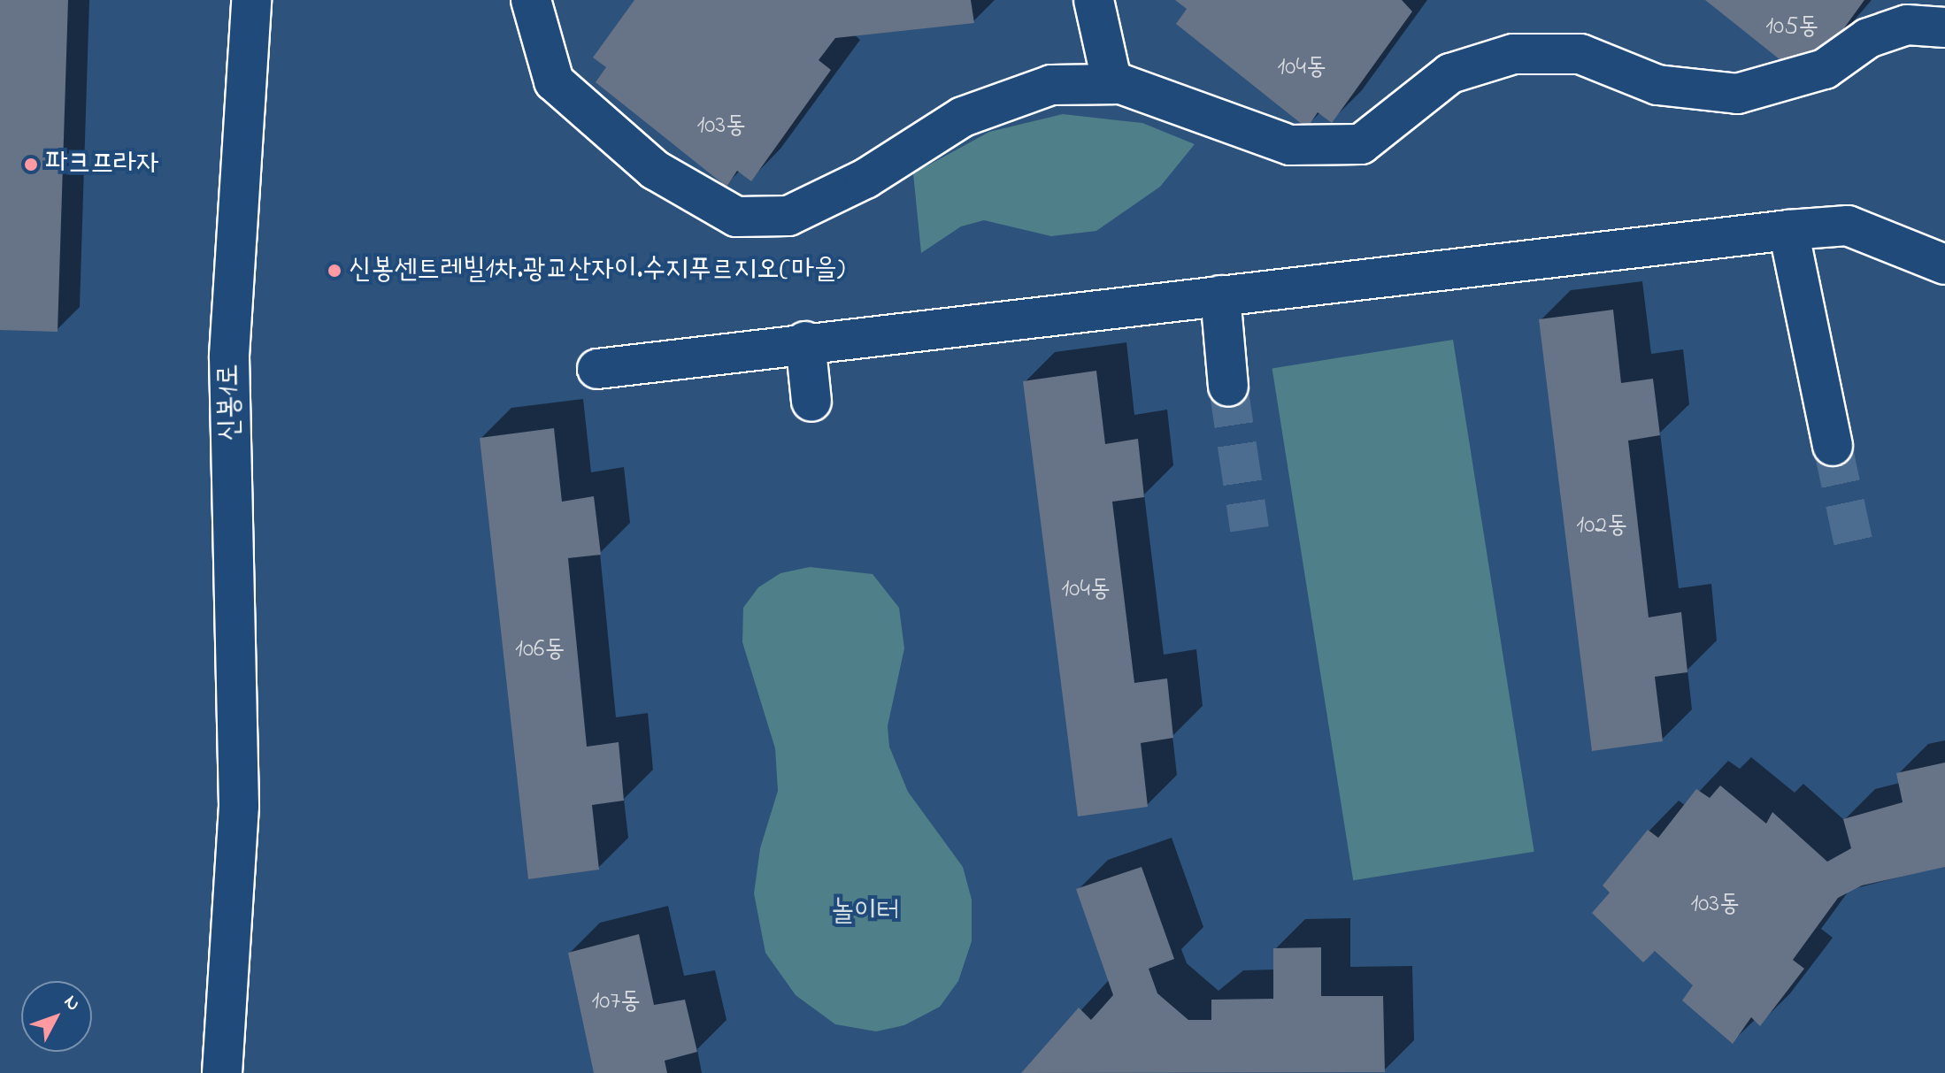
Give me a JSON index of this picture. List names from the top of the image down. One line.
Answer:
{"streets":{"street":["신봉1로"]},"parks":["놀이터"],"places":["파크프라자","신봉센트레빌1차.광교산자이.수지푸르지오(마을)"],"house_numbers":["105동","104동","103동","102동","104동","106동","103동","107동"],"north":"top right"}
